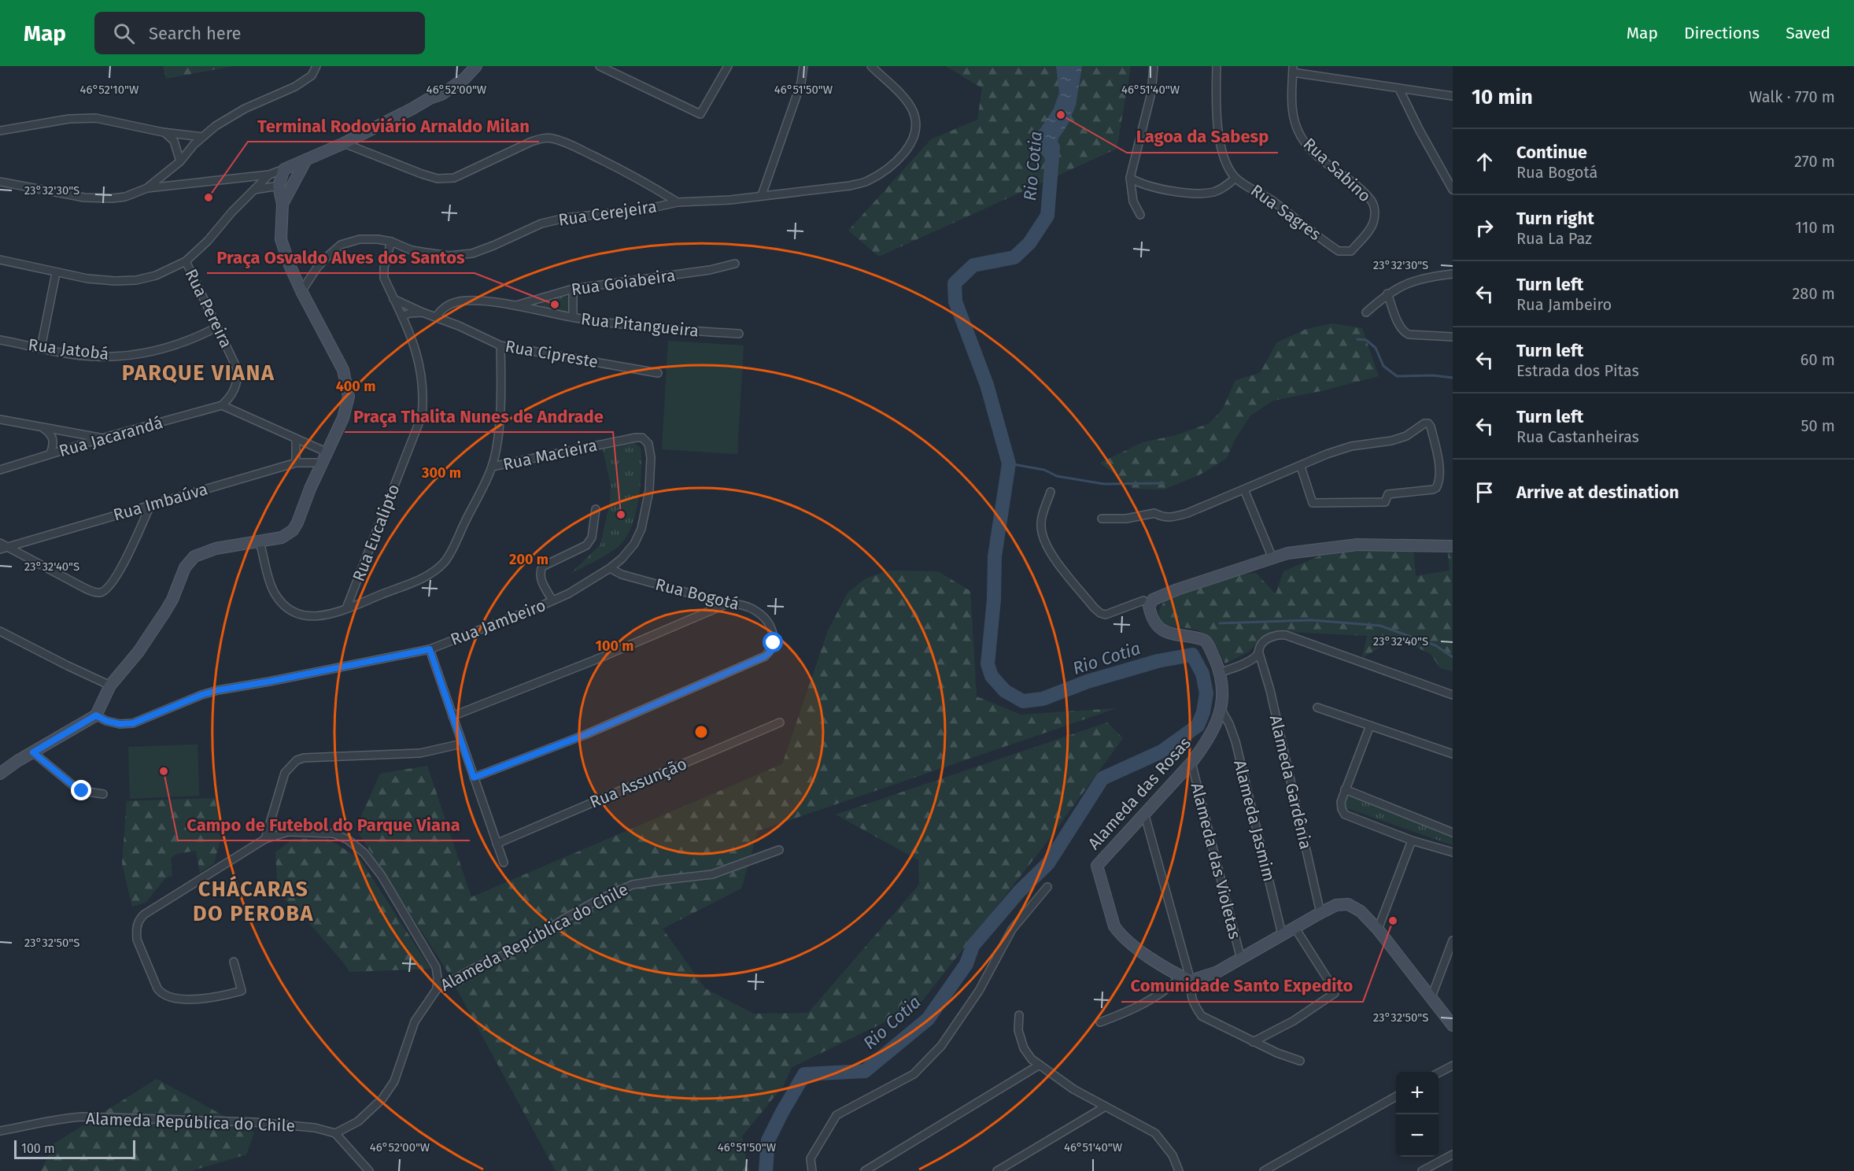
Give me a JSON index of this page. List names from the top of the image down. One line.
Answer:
{"streets":{"street":["Rua Sabino","Rua Sagres","Rua Cerejeira","Rua Goiabeira","Rua Pereira","Rua Pitangueira","Rua Jatobá","Rua Cipreste","Rua Jacarandá","Rua Macieira","Rua Imbaúva","Rua Eucalipto","Rua Bogotá","Rua Jambeiro","Alameda Gardênia","Rua Assunção","Alameda das Rosas","Alameda Jasmim","Alameda das Violetas","Alameda República do Chile"]},"crossings":[["Rua Sabino","Rua Sagres"],["Rua Cerejeira","Rua Eucalipto"],["Rua Goiabeira","Rua Pitangueira"],["Rua Pereira","Rua Jatobá"],["Rua Pereira","Rua Jacarandá"],["Rua Pitangueira","Rua Cipreste"],["Rua Cipreste","Rua Eucalipto"],["Rua Macieira","Rua Jambeiro"],["Rua Bogotá","Rua Jambeiro"],["Alameda das Rosas","Alameda Jasmim"],["Alameda das Rosas","Alameda das Violetas"]],"districts":["PARQUE VIANA","CHÁCARAS DO PEROBA"],"water":["Rio Cotia"],"places":["Lagoa da Sabesp","Terminal Rodoviário Arnaldo Milan","Praça Osvaldo Alves dos Santos","Praça Thalita Nunes de Andrade","Campo de Futebol do Parque Viana","Comunidade Santo Expedito"],"scale_bar":"100 m","page":{"header":"Map","search":"Search here","nav":["Map","Directions","Saved"],"heading":["10 min","Walk · 770 m"],"list":[["Continue","Rua Bogotá","270 m"],["Turn right","Rua La Paz","110 m"],["Turn left","Rua Jambeiro","280 m"],["Turn left","Estrada dos Pitas","60 m"],["Turn left","Rua Castanheiras","50 m"],"Arrive at destination"],"map_buttons":["+","−"],"scale":"100 m"},"coordinates":["46°52'10\"W","46°52'00\"W","46°51'50\"W","46°51'40\"W","23°32'30\"S","23°32'40\"S","23°32'50\"S"],"rings":["400 m","300 m","200 m","100 m"]}
